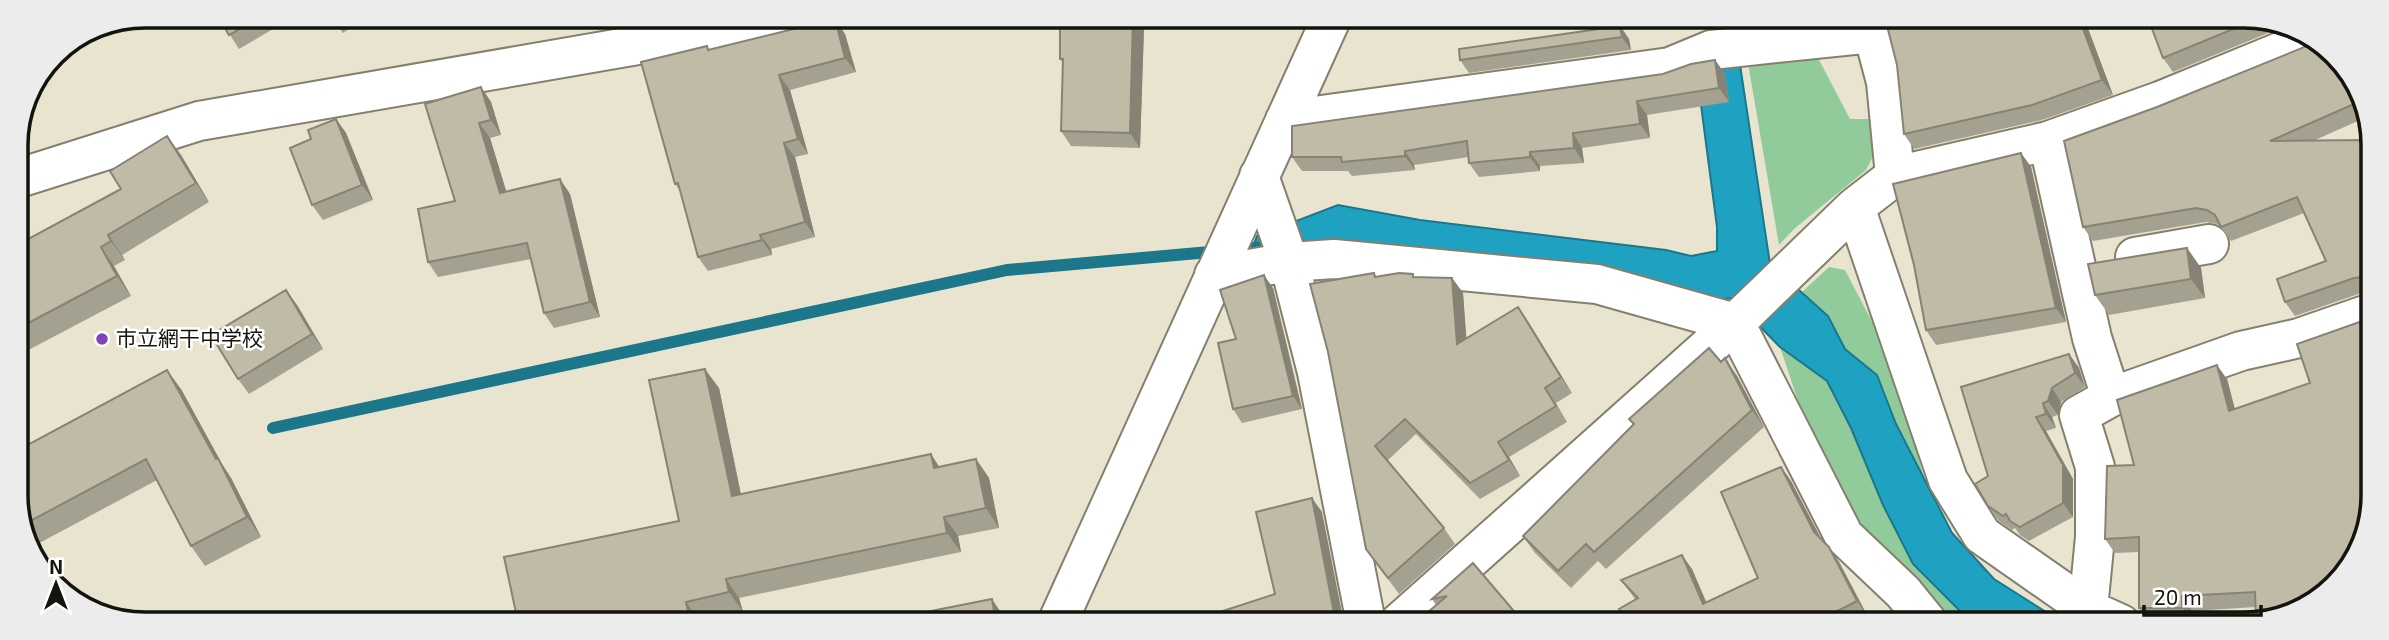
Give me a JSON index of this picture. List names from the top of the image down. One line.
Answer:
{"places":["市立網干中学校"],"scale_bar":"20 m","north":"top"}
